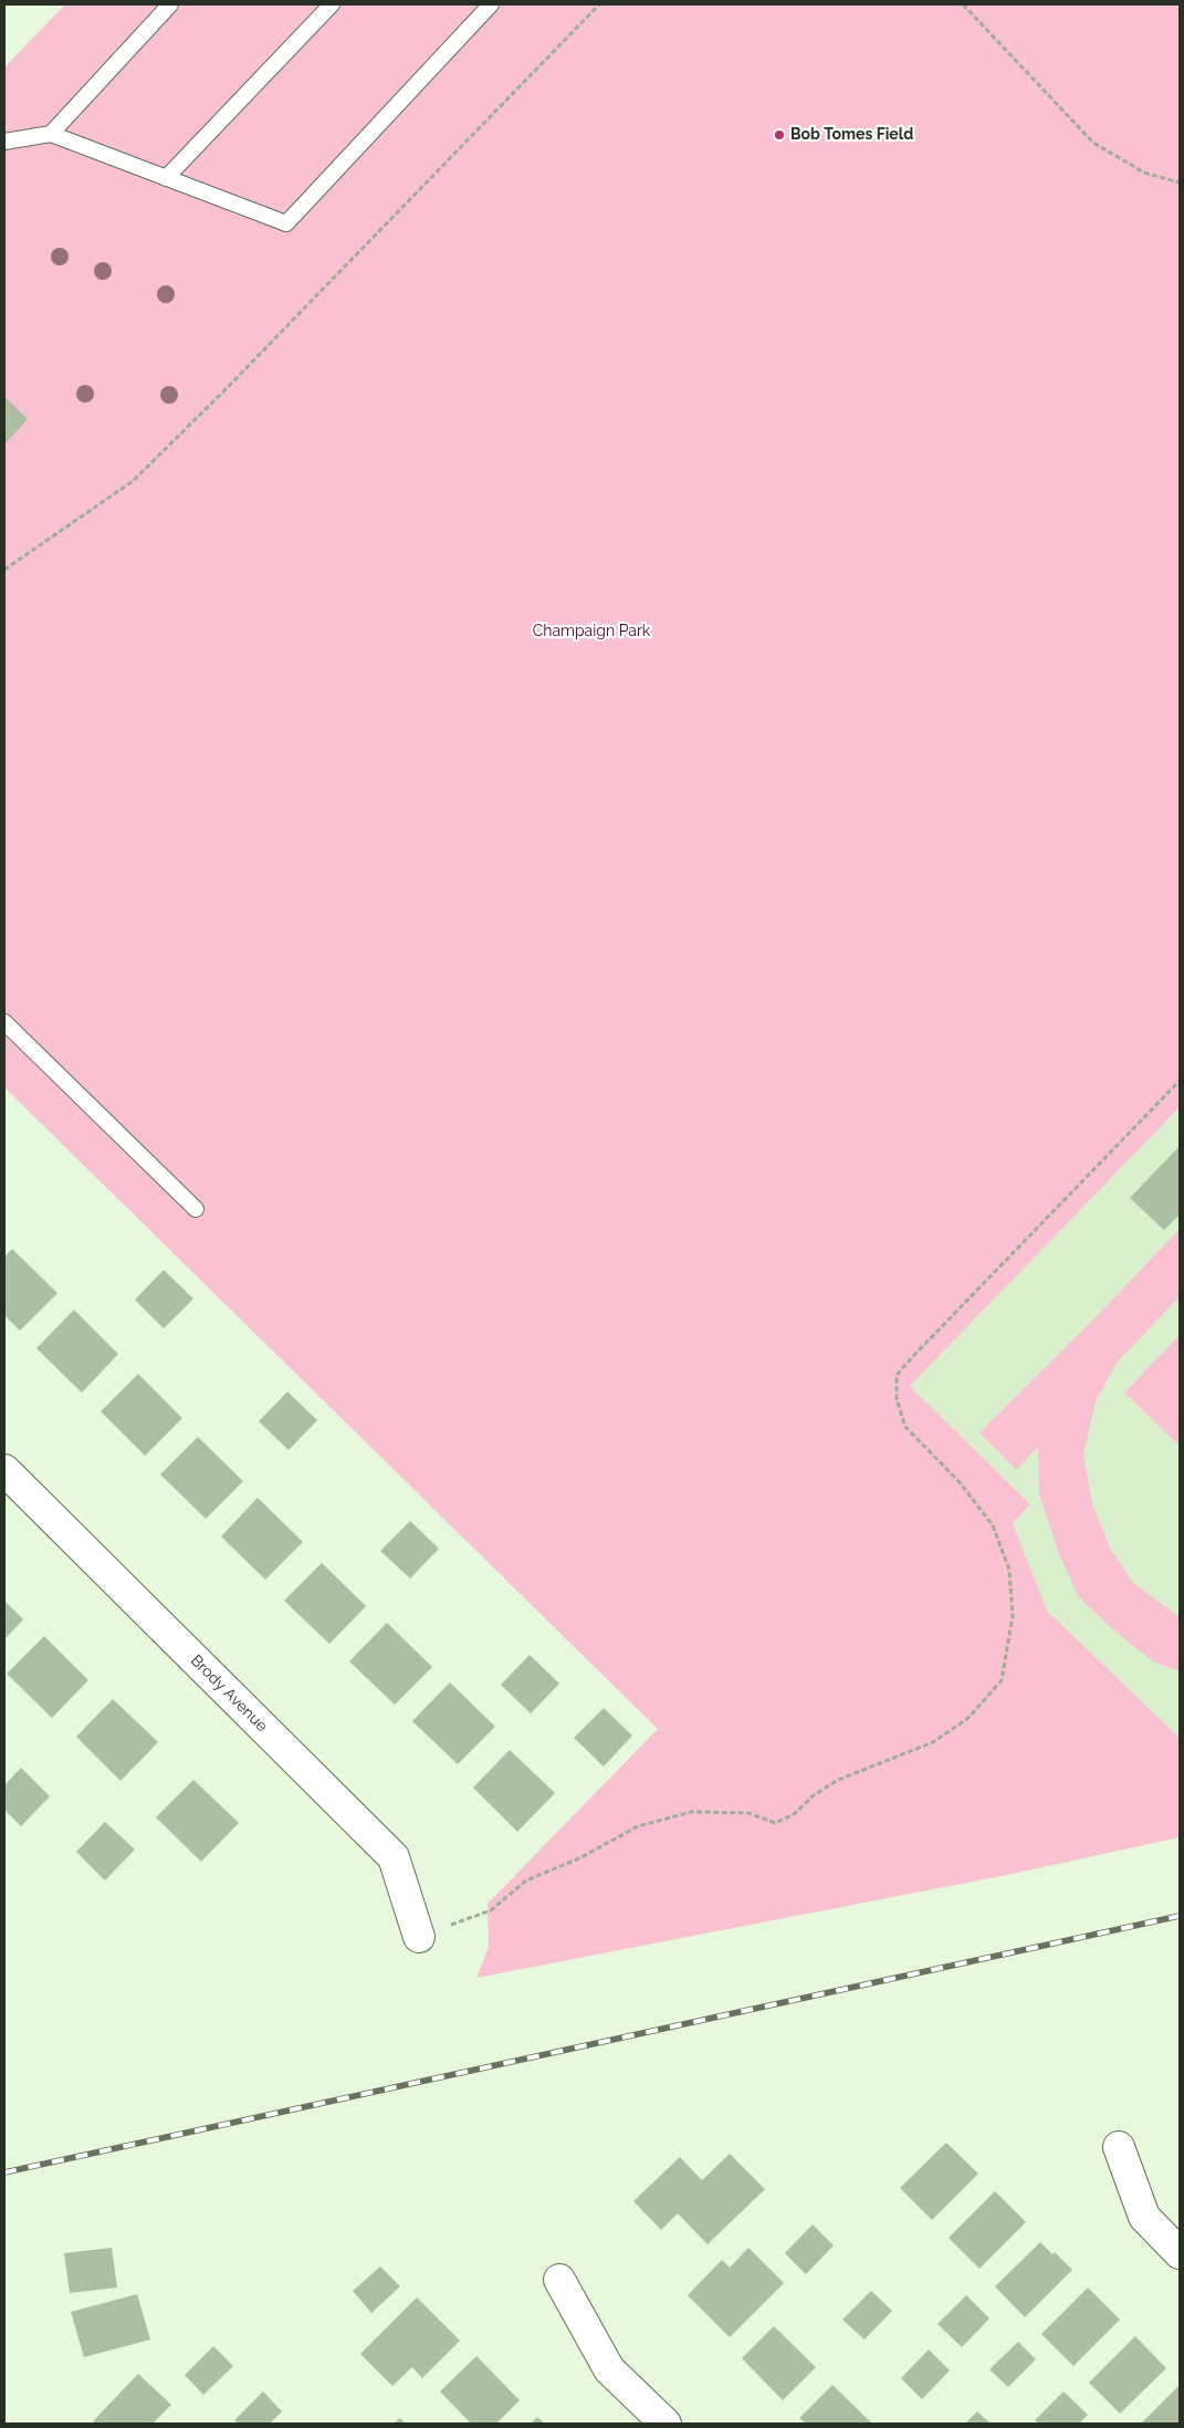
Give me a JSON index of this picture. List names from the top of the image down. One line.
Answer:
{"streets":{"street":["Brody Avenue"]},"parks":["Champaign Park"],"places":["Bob Tomes Field"]}
